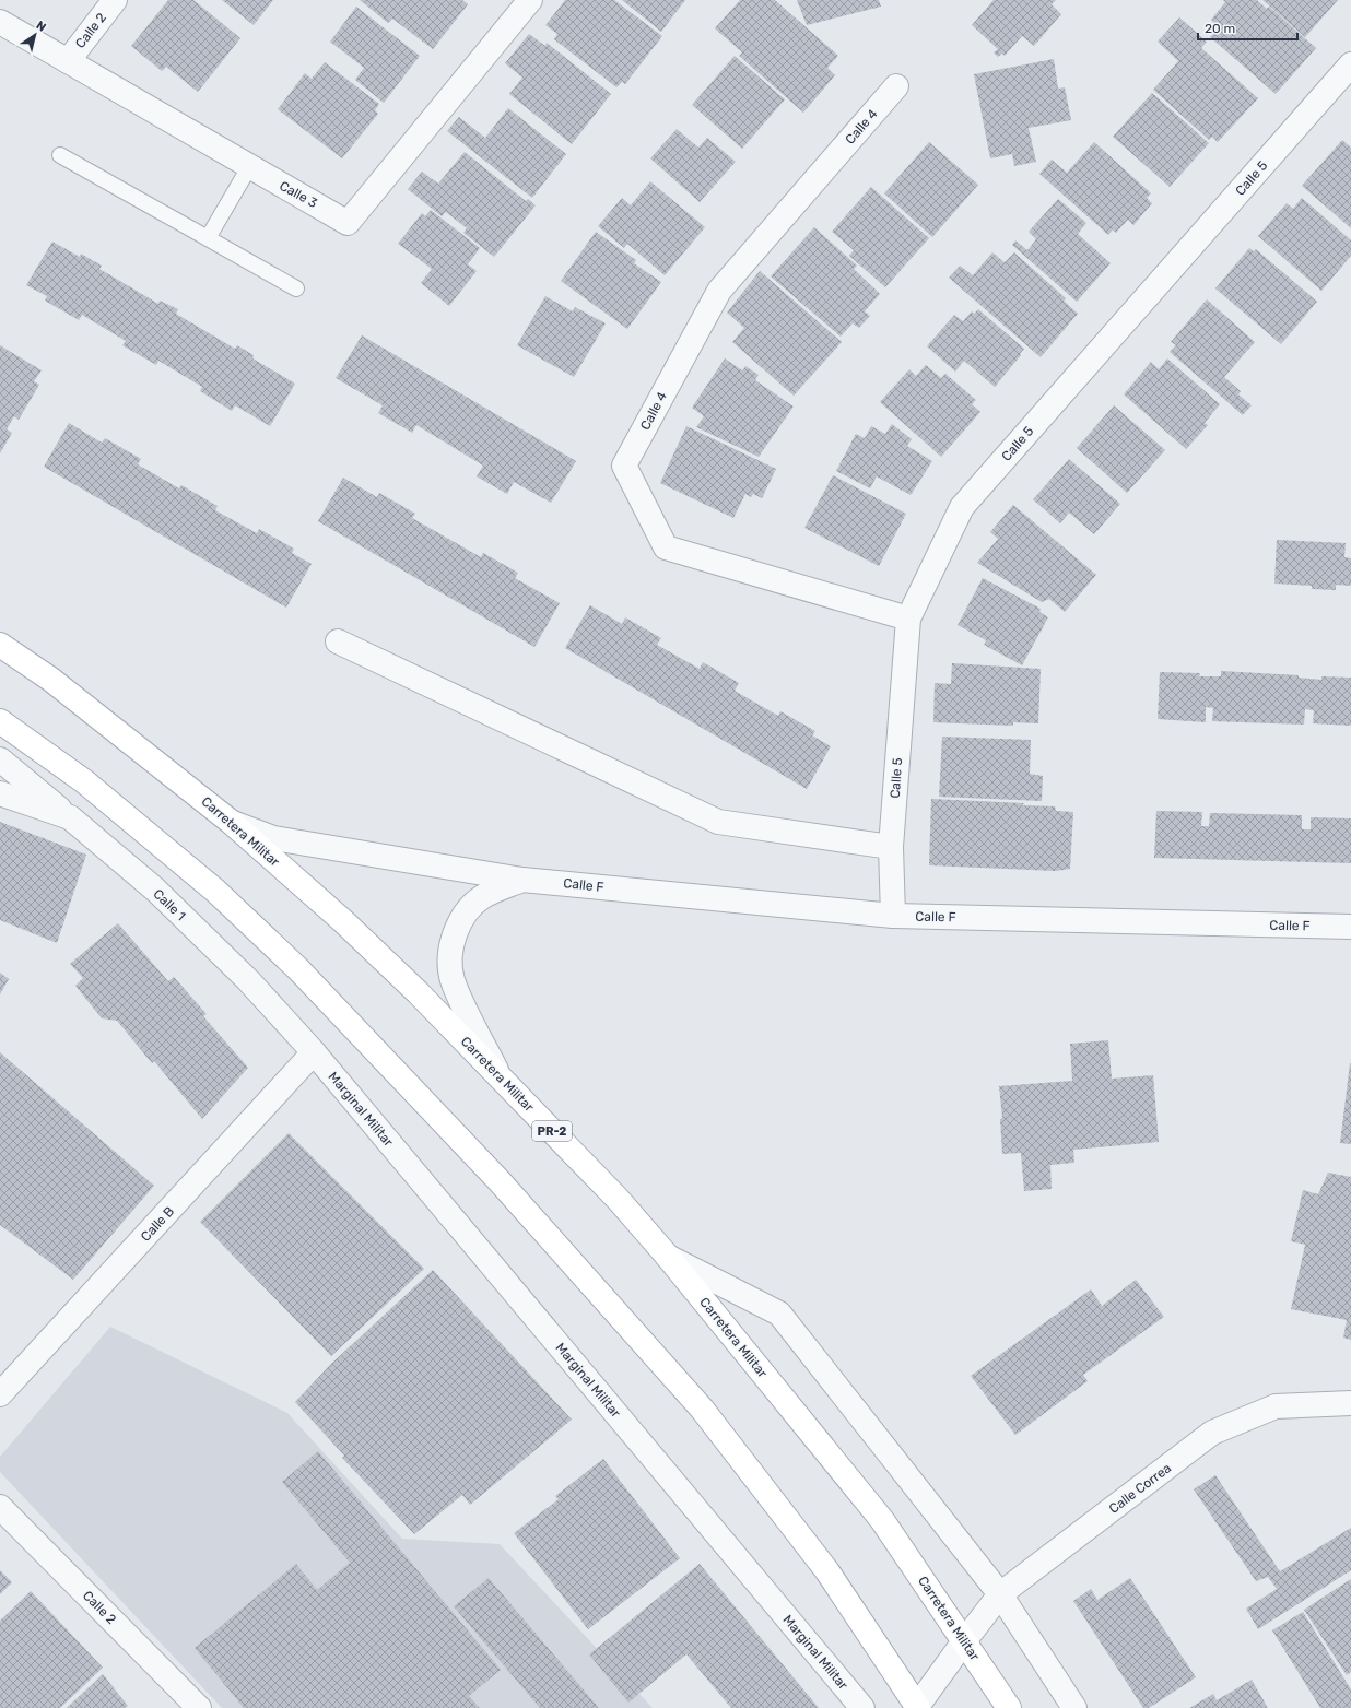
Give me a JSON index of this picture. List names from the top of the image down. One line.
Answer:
{"streets":{"main road":["Carretera Militar","PR-2"],"street":["Calle 2","Calle 4","Calle 5","Calle 3","Calle F","Calle 1","Marginal Militar","Calle B","Calle Correa"]},"crossings":[["Calle 2","Calle 3"],["Calle 4","Calle 5"],["Calle 5","Calle F"],["Carretera Militar","Calle F"],["Carretera Militar","Calle Correa"],["Calle 1","Marginal Militar"],["Calle 1","Calle B"],["Marginal Militar","Calle B"]],"scale_bar":"20 m","north":"top right"}
